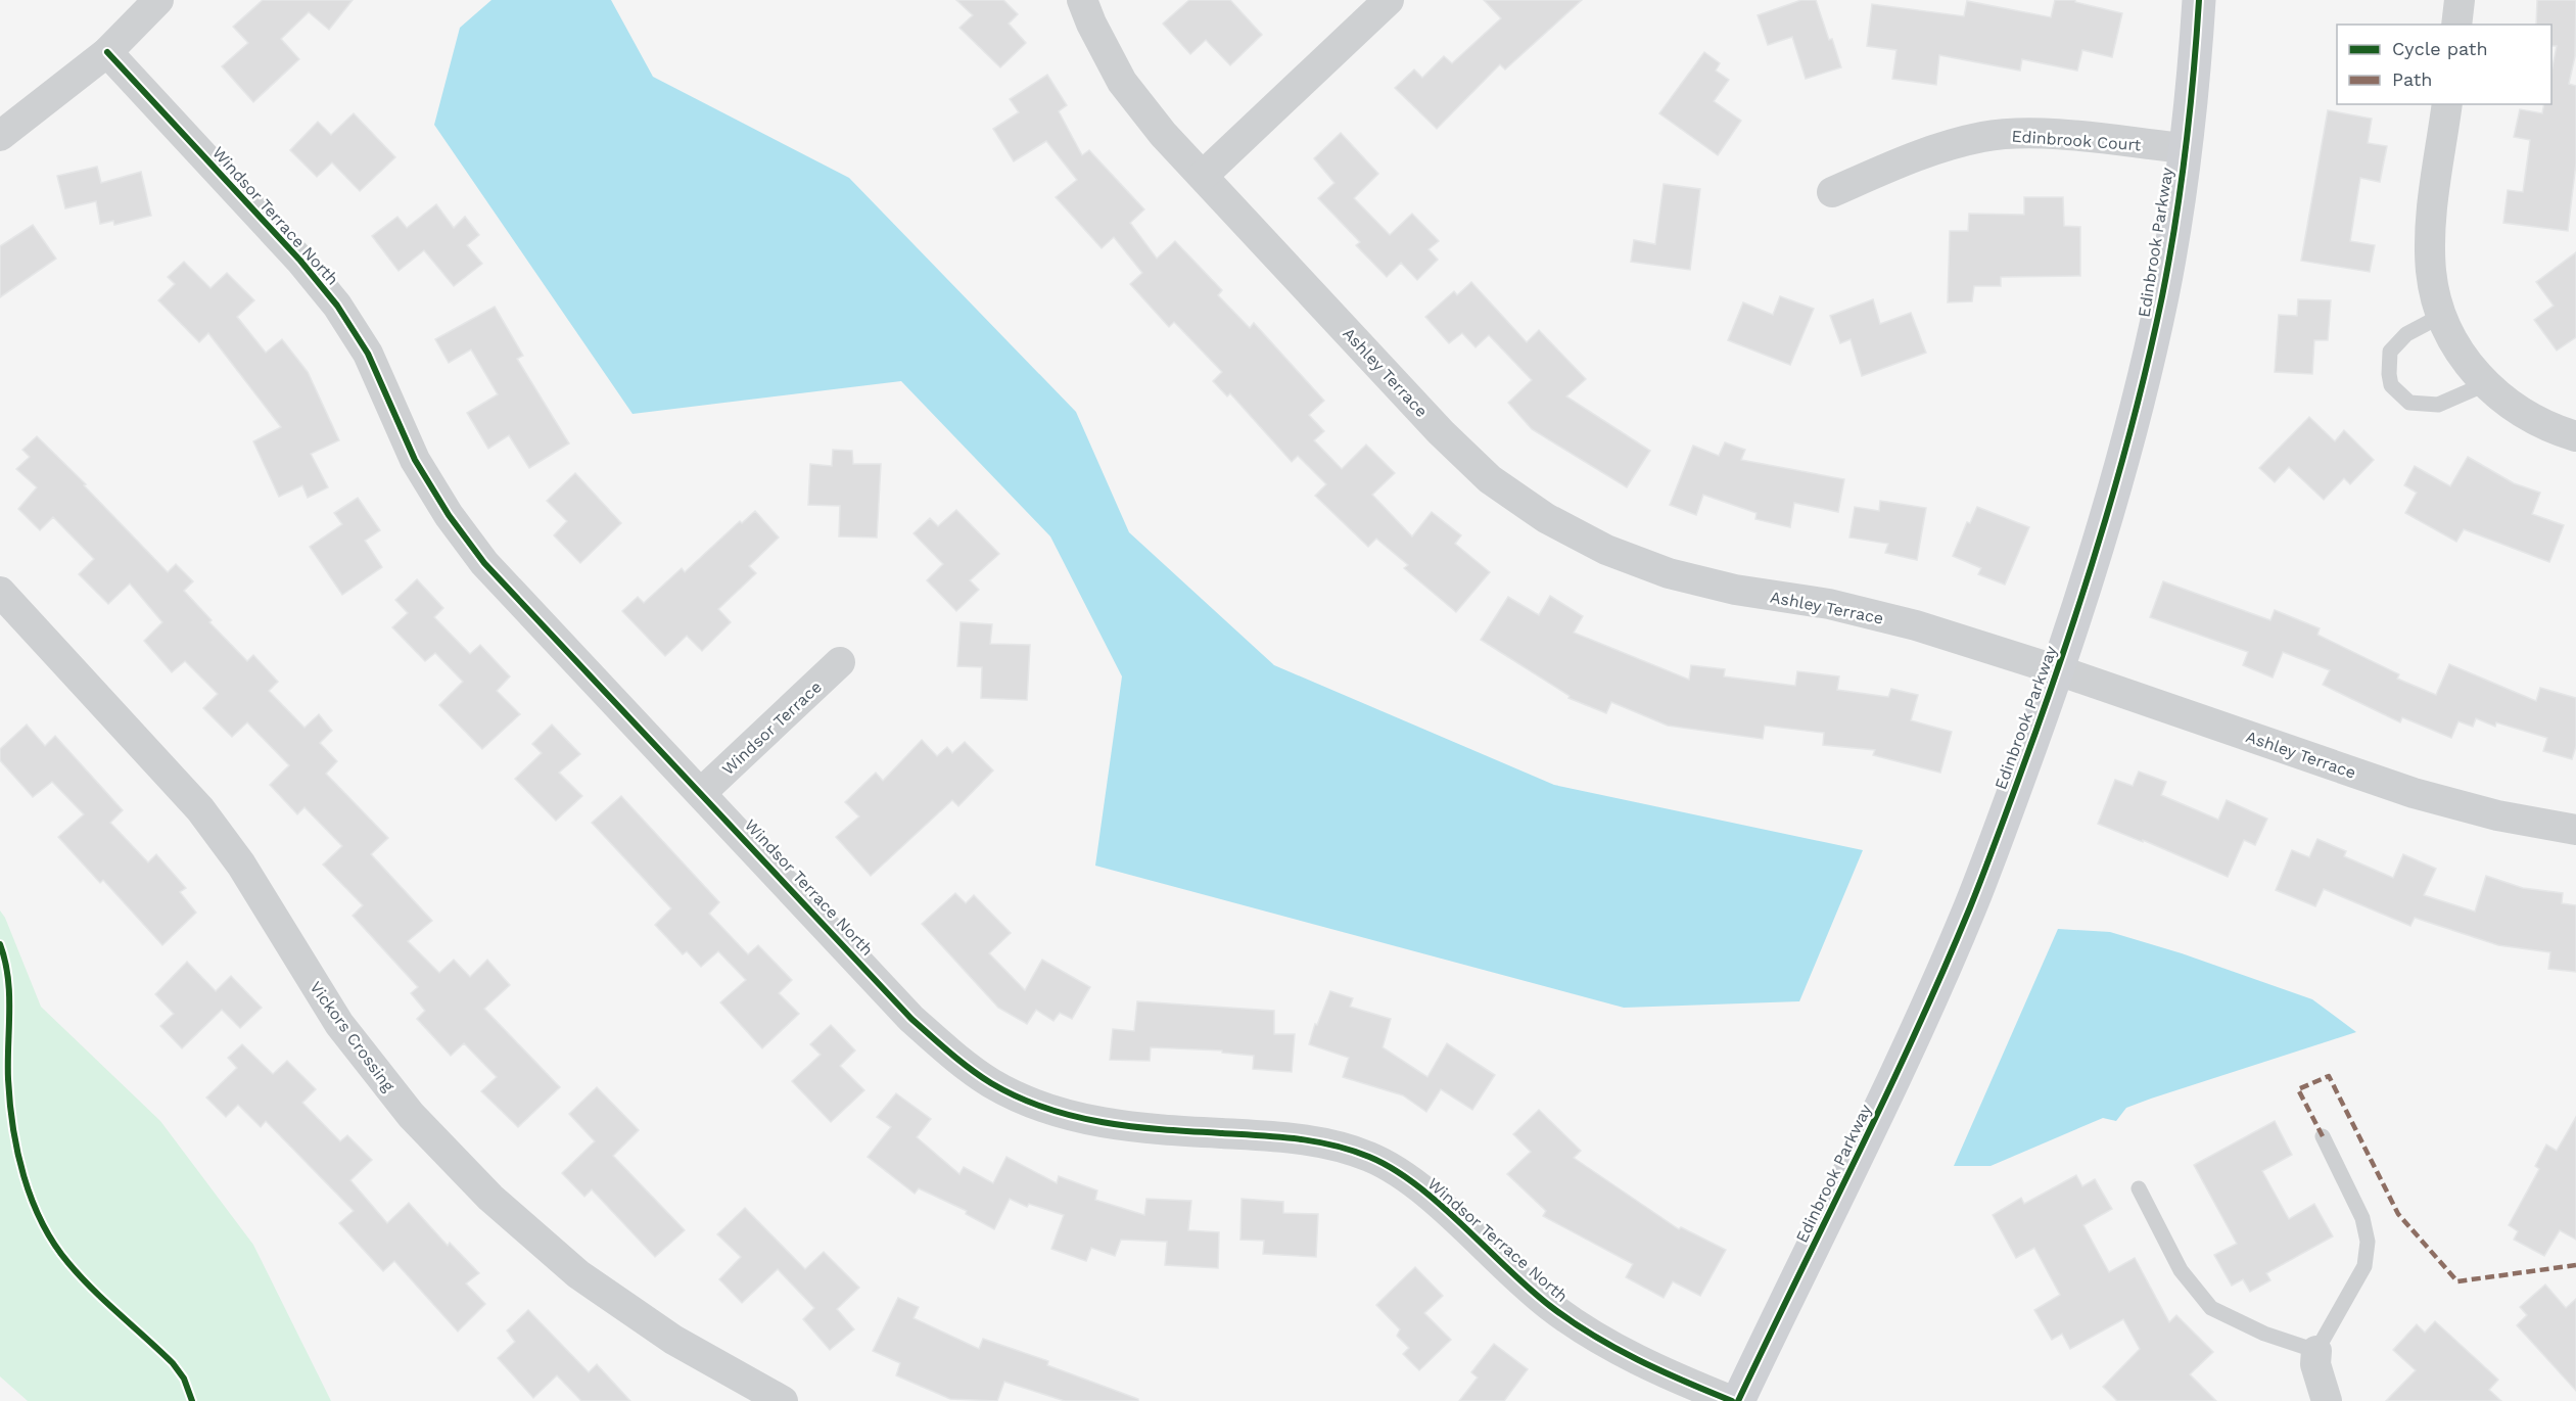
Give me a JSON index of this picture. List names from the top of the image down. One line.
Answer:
{"streets":{"street":["Edinbrook Court","Windsor Terrace North","Edinbrook Parkway","Ashley Terrace","Windsor Terrace","Vickors Crossing"]},"crossings":[["Edinbrook Court","Edinbrook Parkway"],["Windsor Terrace North","Windsor Terrace"],["Edinbrook Parkway","Ashley Terrace"]],"legend":["Cycle path","Path"]}
